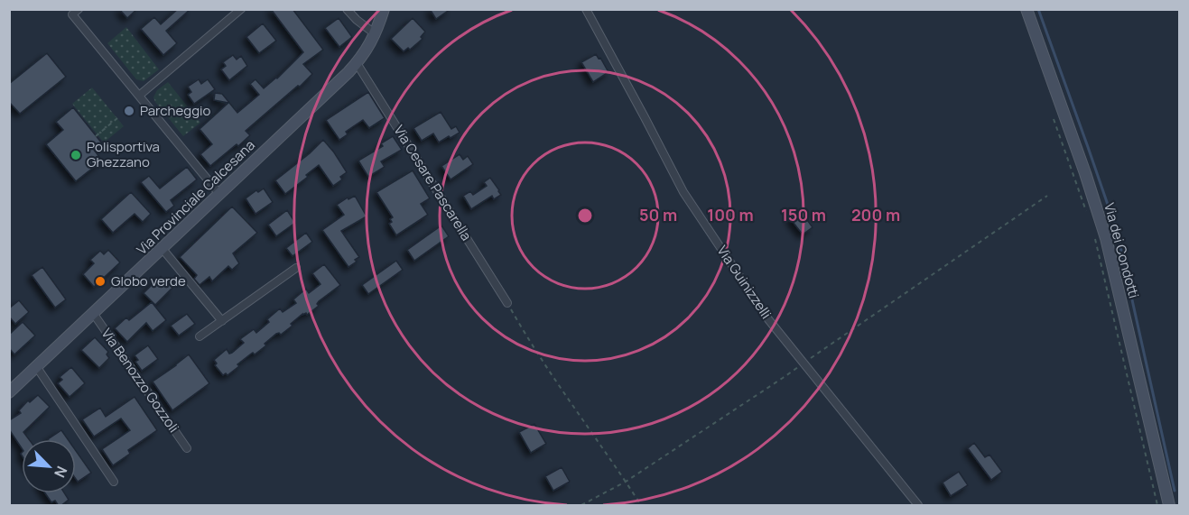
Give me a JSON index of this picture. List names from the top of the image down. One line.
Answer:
{"streets":{"main road":["Via Provinciale Calcesana","Via dei Condotti"],"street":["Via Cesare Pascarella","Via Guinizzelli","Via Benozzo Gozzoli"]},"crossings":[["Via Cesare Pascarella","Via Provinciale Calcesana"],["Via Provinciale Calcesana","Via Benozzo Gozzoli"]],"places":["Parcheggio","Polisportiva Ghezzano","Globo verde"],"north":"bottom right","rings":["50 m","100 m","150 m","200 m"]}
